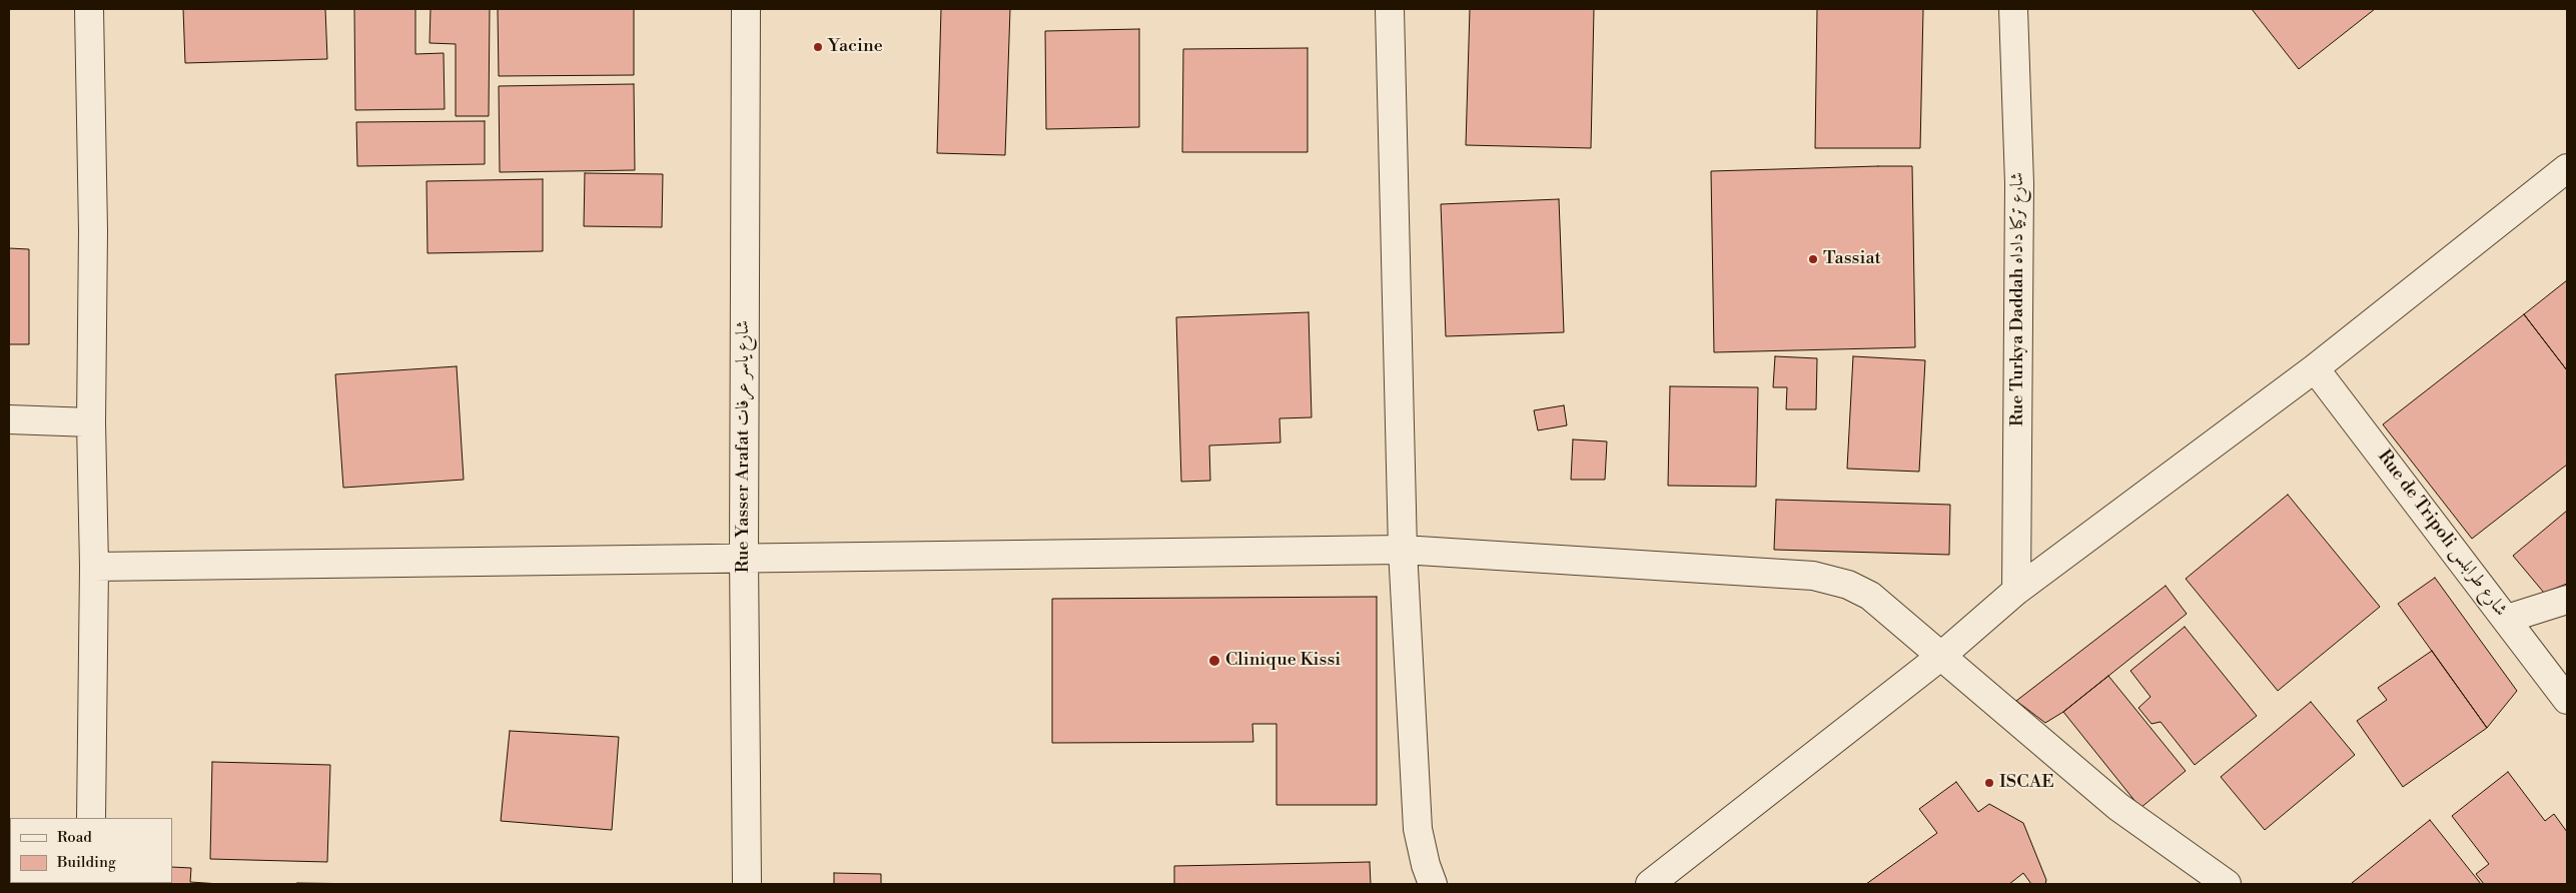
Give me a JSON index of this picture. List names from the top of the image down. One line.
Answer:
{"streets":{"street":["Rue Turkya Daddah شارع تركيا داداه","Rue Yasser Arafat شارع ياسر عرفات","Rue de Tripoli شارع طرابلس"]},"places":["Yacine","Tassiat","Clinique Kissi","ISCAE"],"legend":["Road","Building"]}
